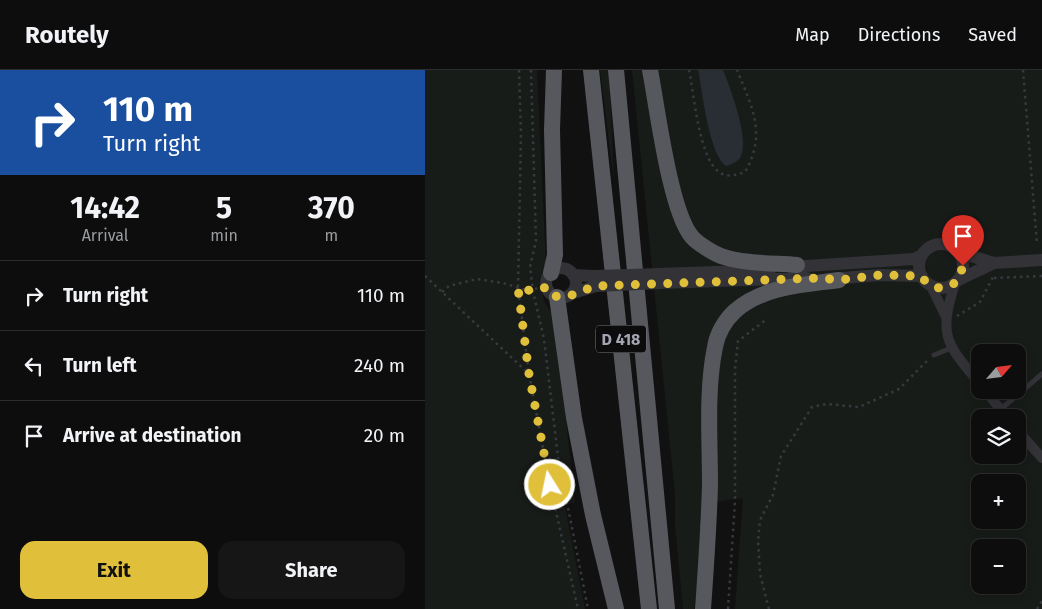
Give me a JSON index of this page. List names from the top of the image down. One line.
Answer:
{"streets":{"highway":["D 418"]},"north":"top right","page":{"header":"Routely","nav":["Map","Directions","Saved"],"turn":["110 m","Turn right"],"eta":["14:42","Arrival","5","min","370","m"],"list":[{"name":"Turn right","value":"110 m"},{"name":"Turn left","value":"240 m"},{"name":"Arrive at destination","value":"20 m"}],"map_buttons":["+","−"],"buttons":["Exit","Share"]}}
